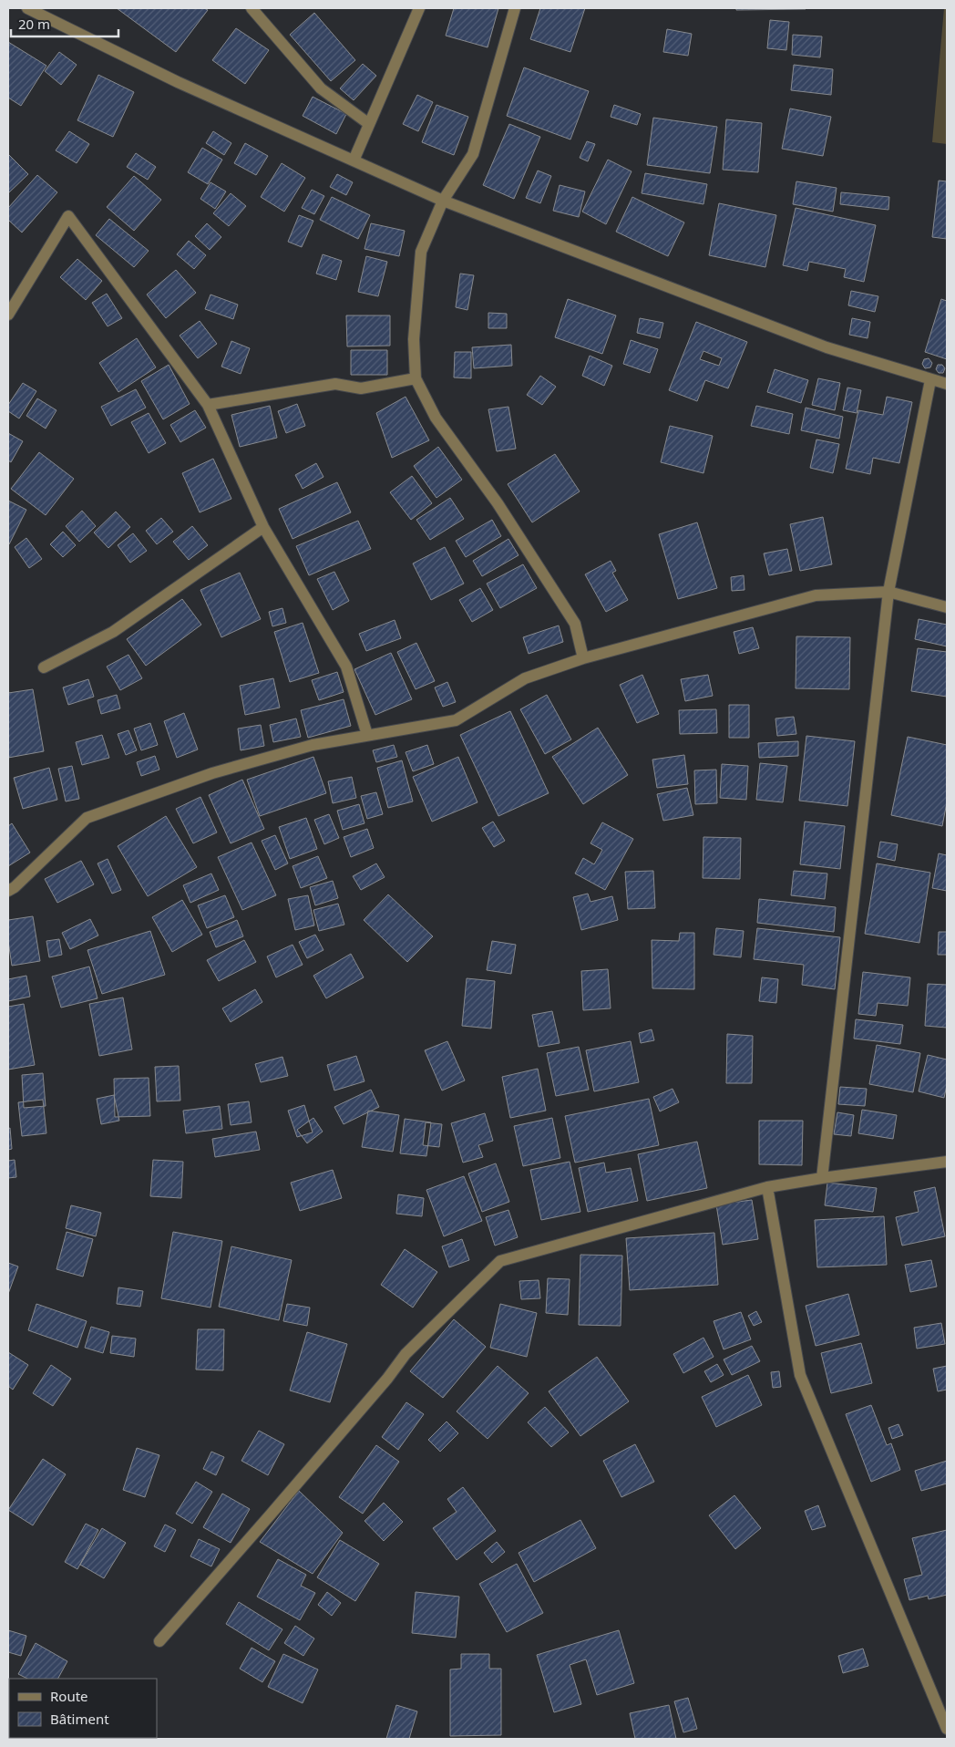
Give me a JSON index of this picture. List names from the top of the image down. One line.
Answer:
{"legend":["Route","Bâtiment"],"scale_bar":"20 m"}
